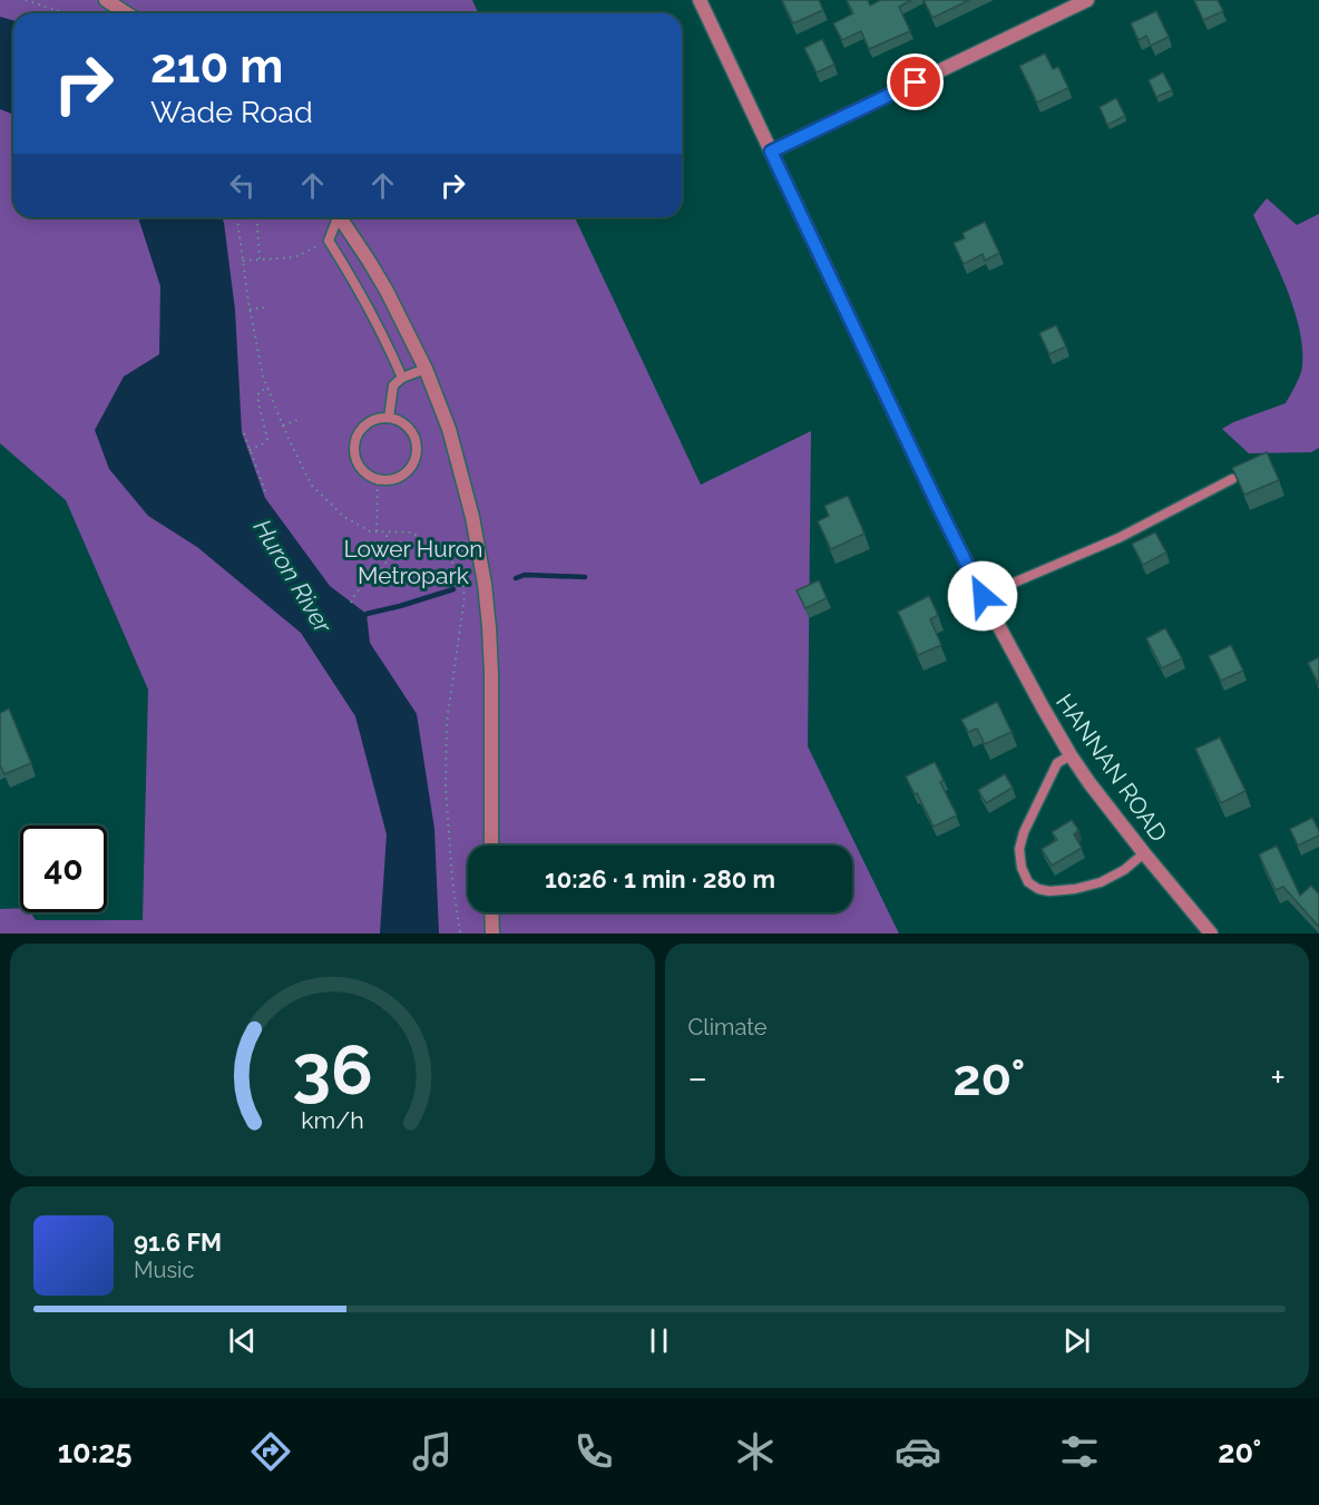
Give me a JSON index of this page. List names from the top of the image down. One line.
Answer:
{"streets":{"street":["HANNAN ROAD"]},"water":["Huron River"],"parks":["Lower Huron Metropark"],"page":{"turn":["210 m","Wade Road"],"limit":"40","trip":"10:26 · 1 min · 280 m","tile":"Climate","heat":["−","20°","+"],"song":["91.6 FM","Music"],"tabs":["10:25","20°"],"gauge":["36","km/h"]}}
